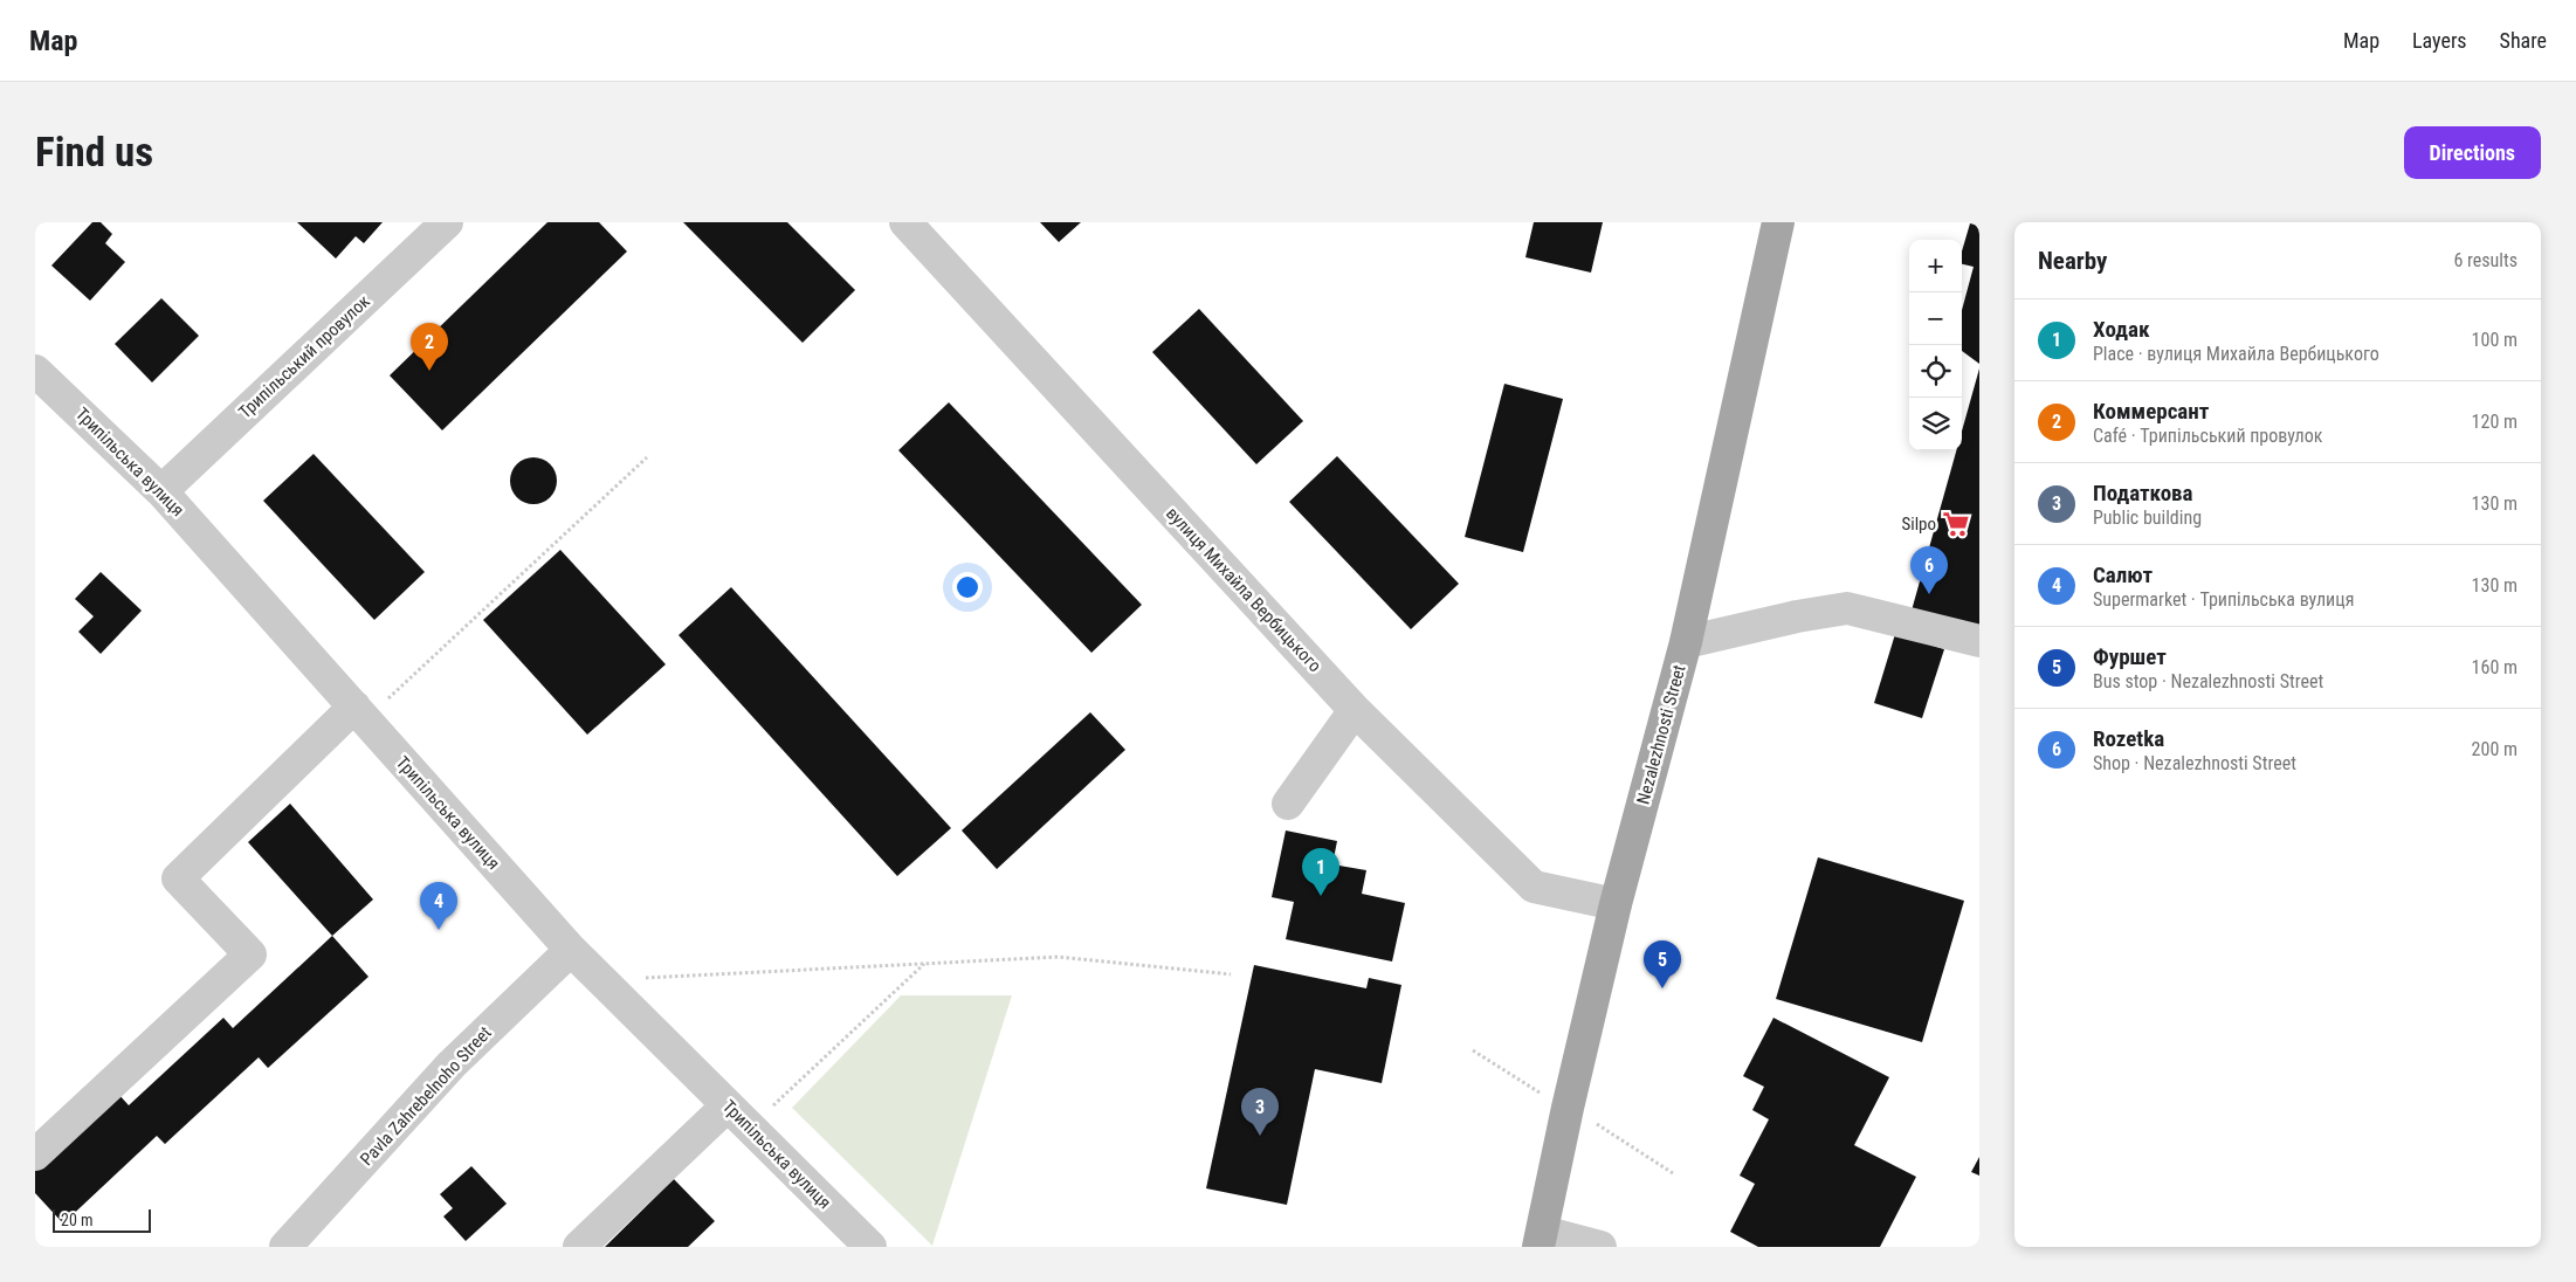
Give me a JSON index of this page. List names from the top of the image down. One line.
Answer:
{"streets":{"main road":["Nezalezhnosti Street"],"street":["Трипільський провулок","Трипільська вулиця","вулиця Михайла Вербицького","Pavla Zahrebelnoho Street"]},"crossings":[["Трипільський провулок","Трипільська вулиця"],["Трипільська вулиця","Pavla Zahrebelnoho Street"],["вулиця Михайла Вербицького","Nezalezhnosti Street"]],"places":{"supermarket":["Silpo"]},"scale_bar":"20 m","page":{"header":"Map","nav":["Map","Layers","Share"],"buttons":"Directions","title":"Find us","heading":["Nearby","6 results"],"map_buttons":["+","−"],"list":[{"mark":"1","name":"Ходак","note":"Place · вулиця Михайла Вербицького","value":"100 m"},{"mark":"2","name":"Коммерсант","note":"Café · Трипільський провулок","value":"120 m"},{"mark":"3","name":"Податкова","note":"Public building","value":"130 m"},{"mark":"4","name":"Салют","note":"Supermarket · Трипільська вулиця","value":"130 m"},{"mark":"5","name":"Фуршет","note":"Bus stop · Nezalezhnosti Street","value":"160 m"},{"mark":"6","name":"Rozetka","note":"Shop · Nezalezhnosti Street","value":"200 m"}],"pins":["2","6","1","4","5","3"],"scale":"20 m"}}
